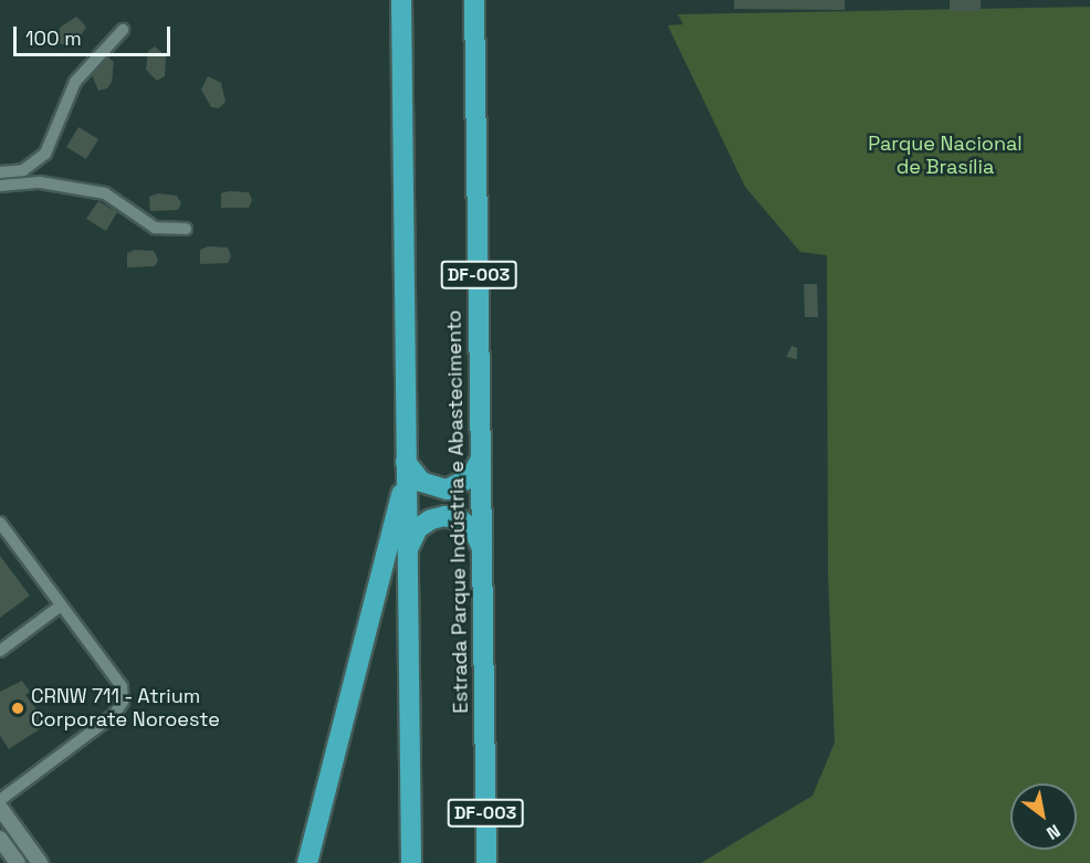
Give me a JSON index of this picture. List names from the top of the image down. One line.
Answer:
{"streets":{"highway":["DF-003","Estrada Parque Indústria e Abastecimento"]},"parks":["Parque Nacional de Brasília"],"places":["CRNW 711 - Atrium Corporate Noroeste"],"scale_bar":"100 m","north":"bottom right"}
